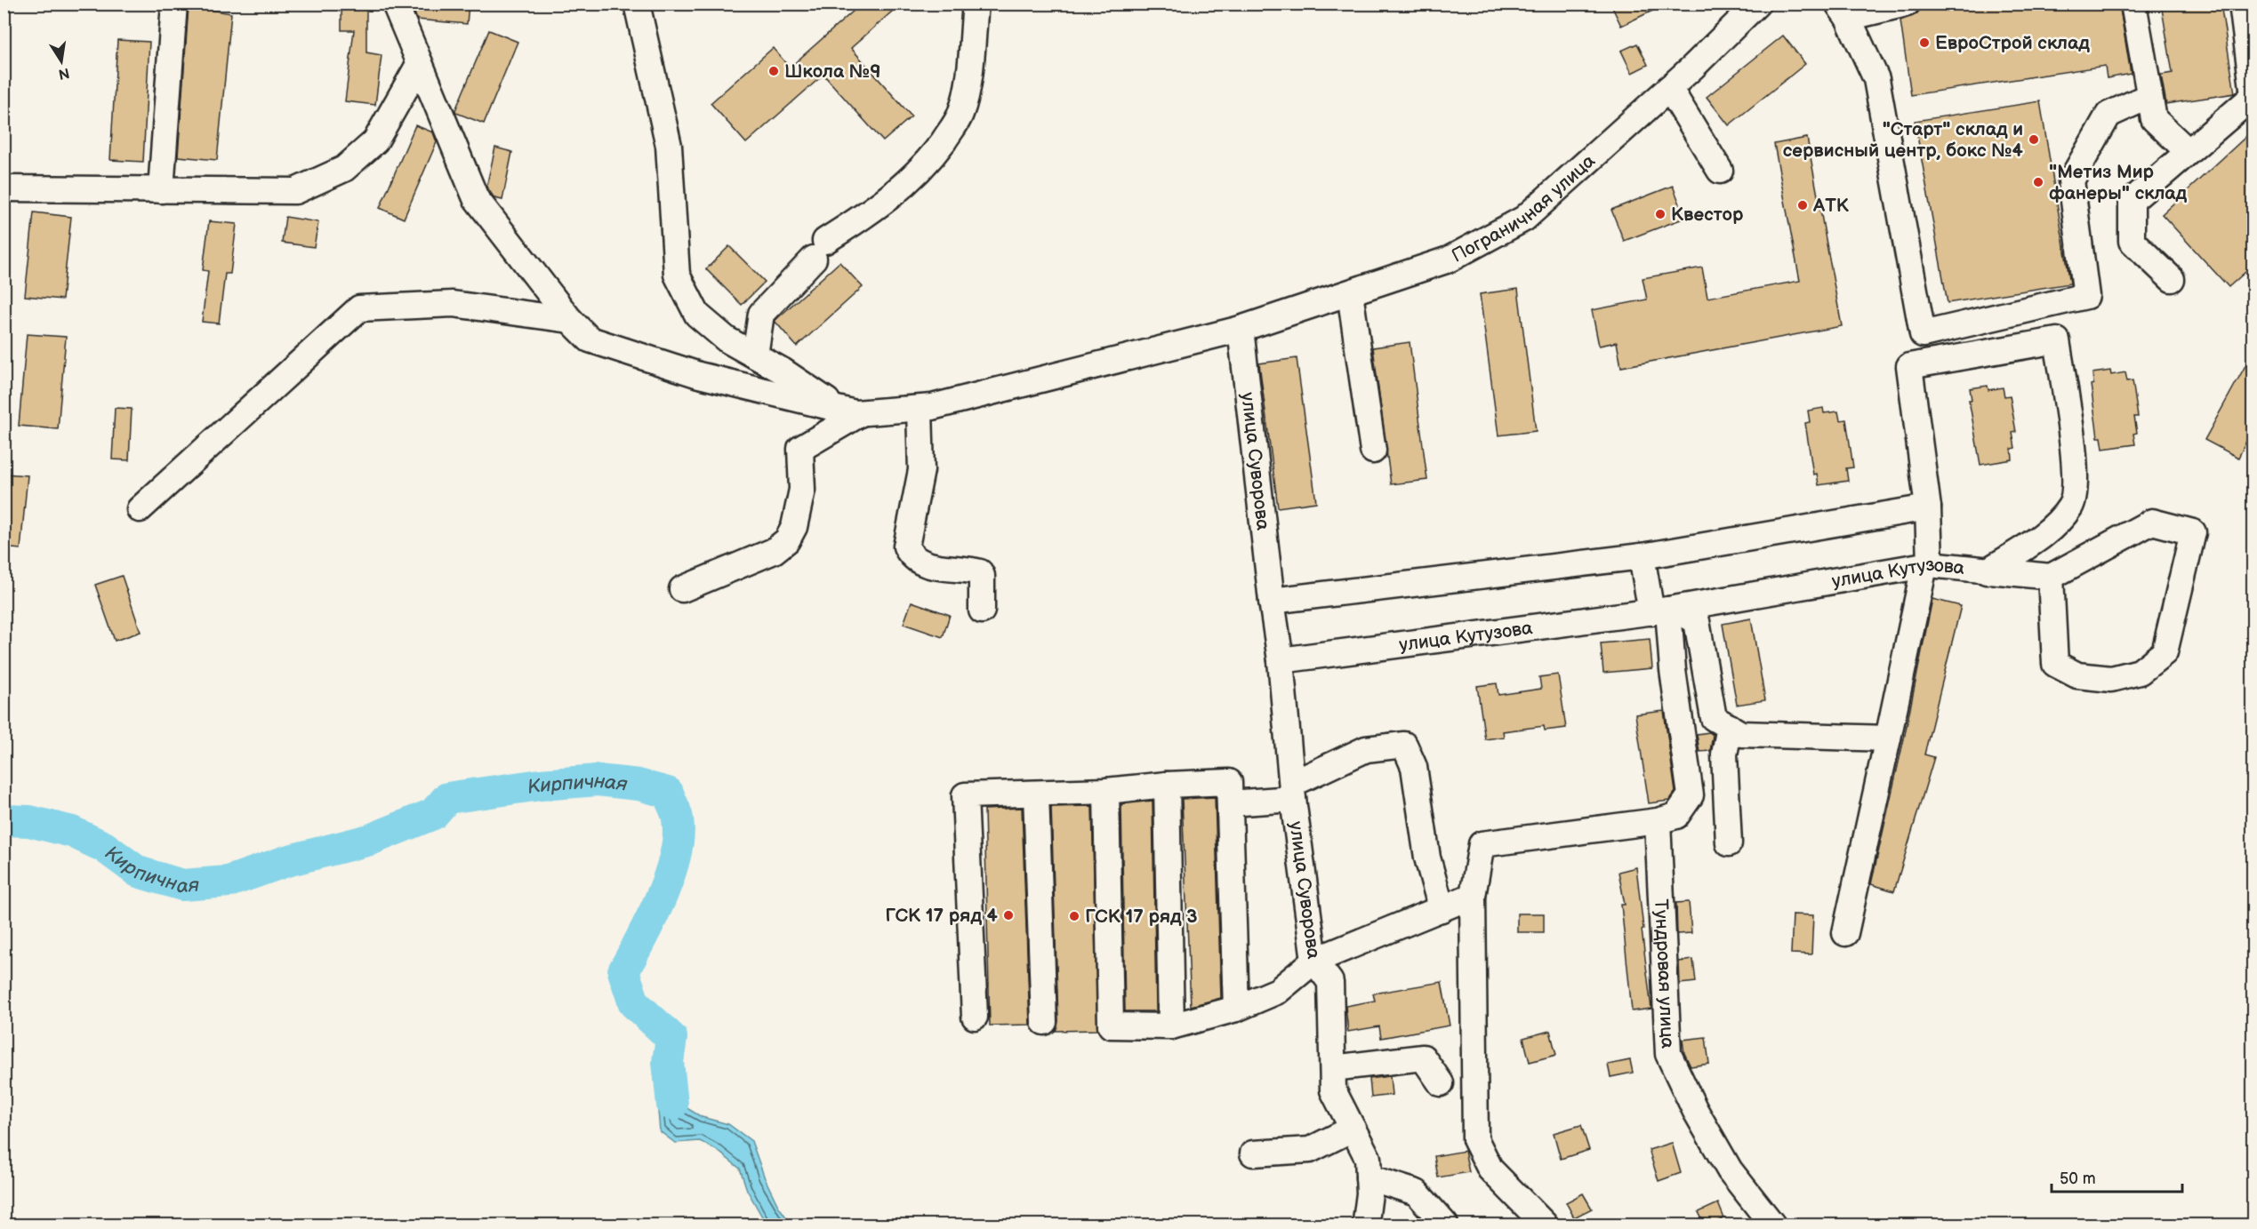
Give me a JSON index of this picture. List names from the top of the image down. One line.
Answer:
{"streets":{"street":["Пограничная улица","улица Суворова","улица Кутузова","Тундровая улица"]},"crossings":[["Пограничная улица","улица Суворова"],["улица Суворова","улица Кутузова"]],"water":["Кирпичная"],"places":["ЕвроСтрой склад","Школа №9","\"Старт\" склад и сервисный центр, бокс №4","\"Метиз Мир фанеры\" склад","АТК","Квестор","ГСК 17 ряд 4","ГСК 17 ряд 3"],"scale_bar":"50 m","north":"bottom"}
